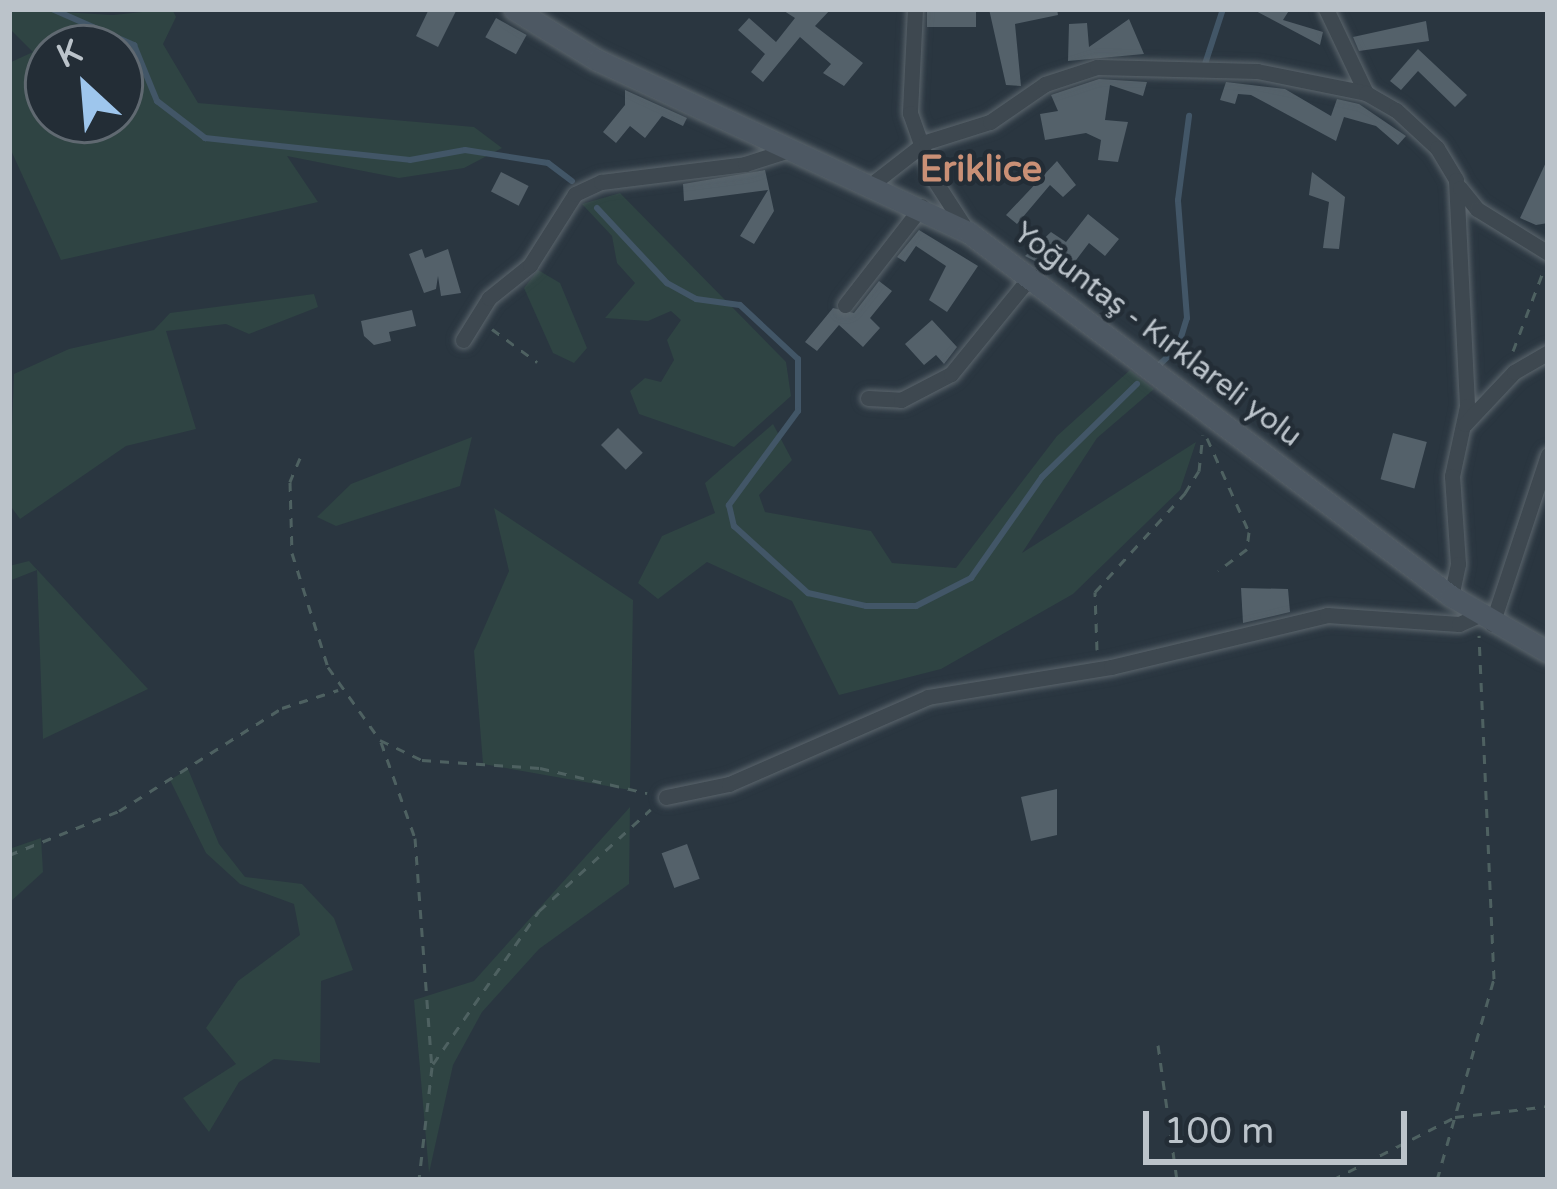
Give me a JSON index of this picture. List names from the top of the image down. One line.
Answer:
{"streets":{"street":["Yoğuntaş - Kırklareli yolu"]},"districts":["Eriklice"],"scale_bar":"100 m","north":"top left"}
